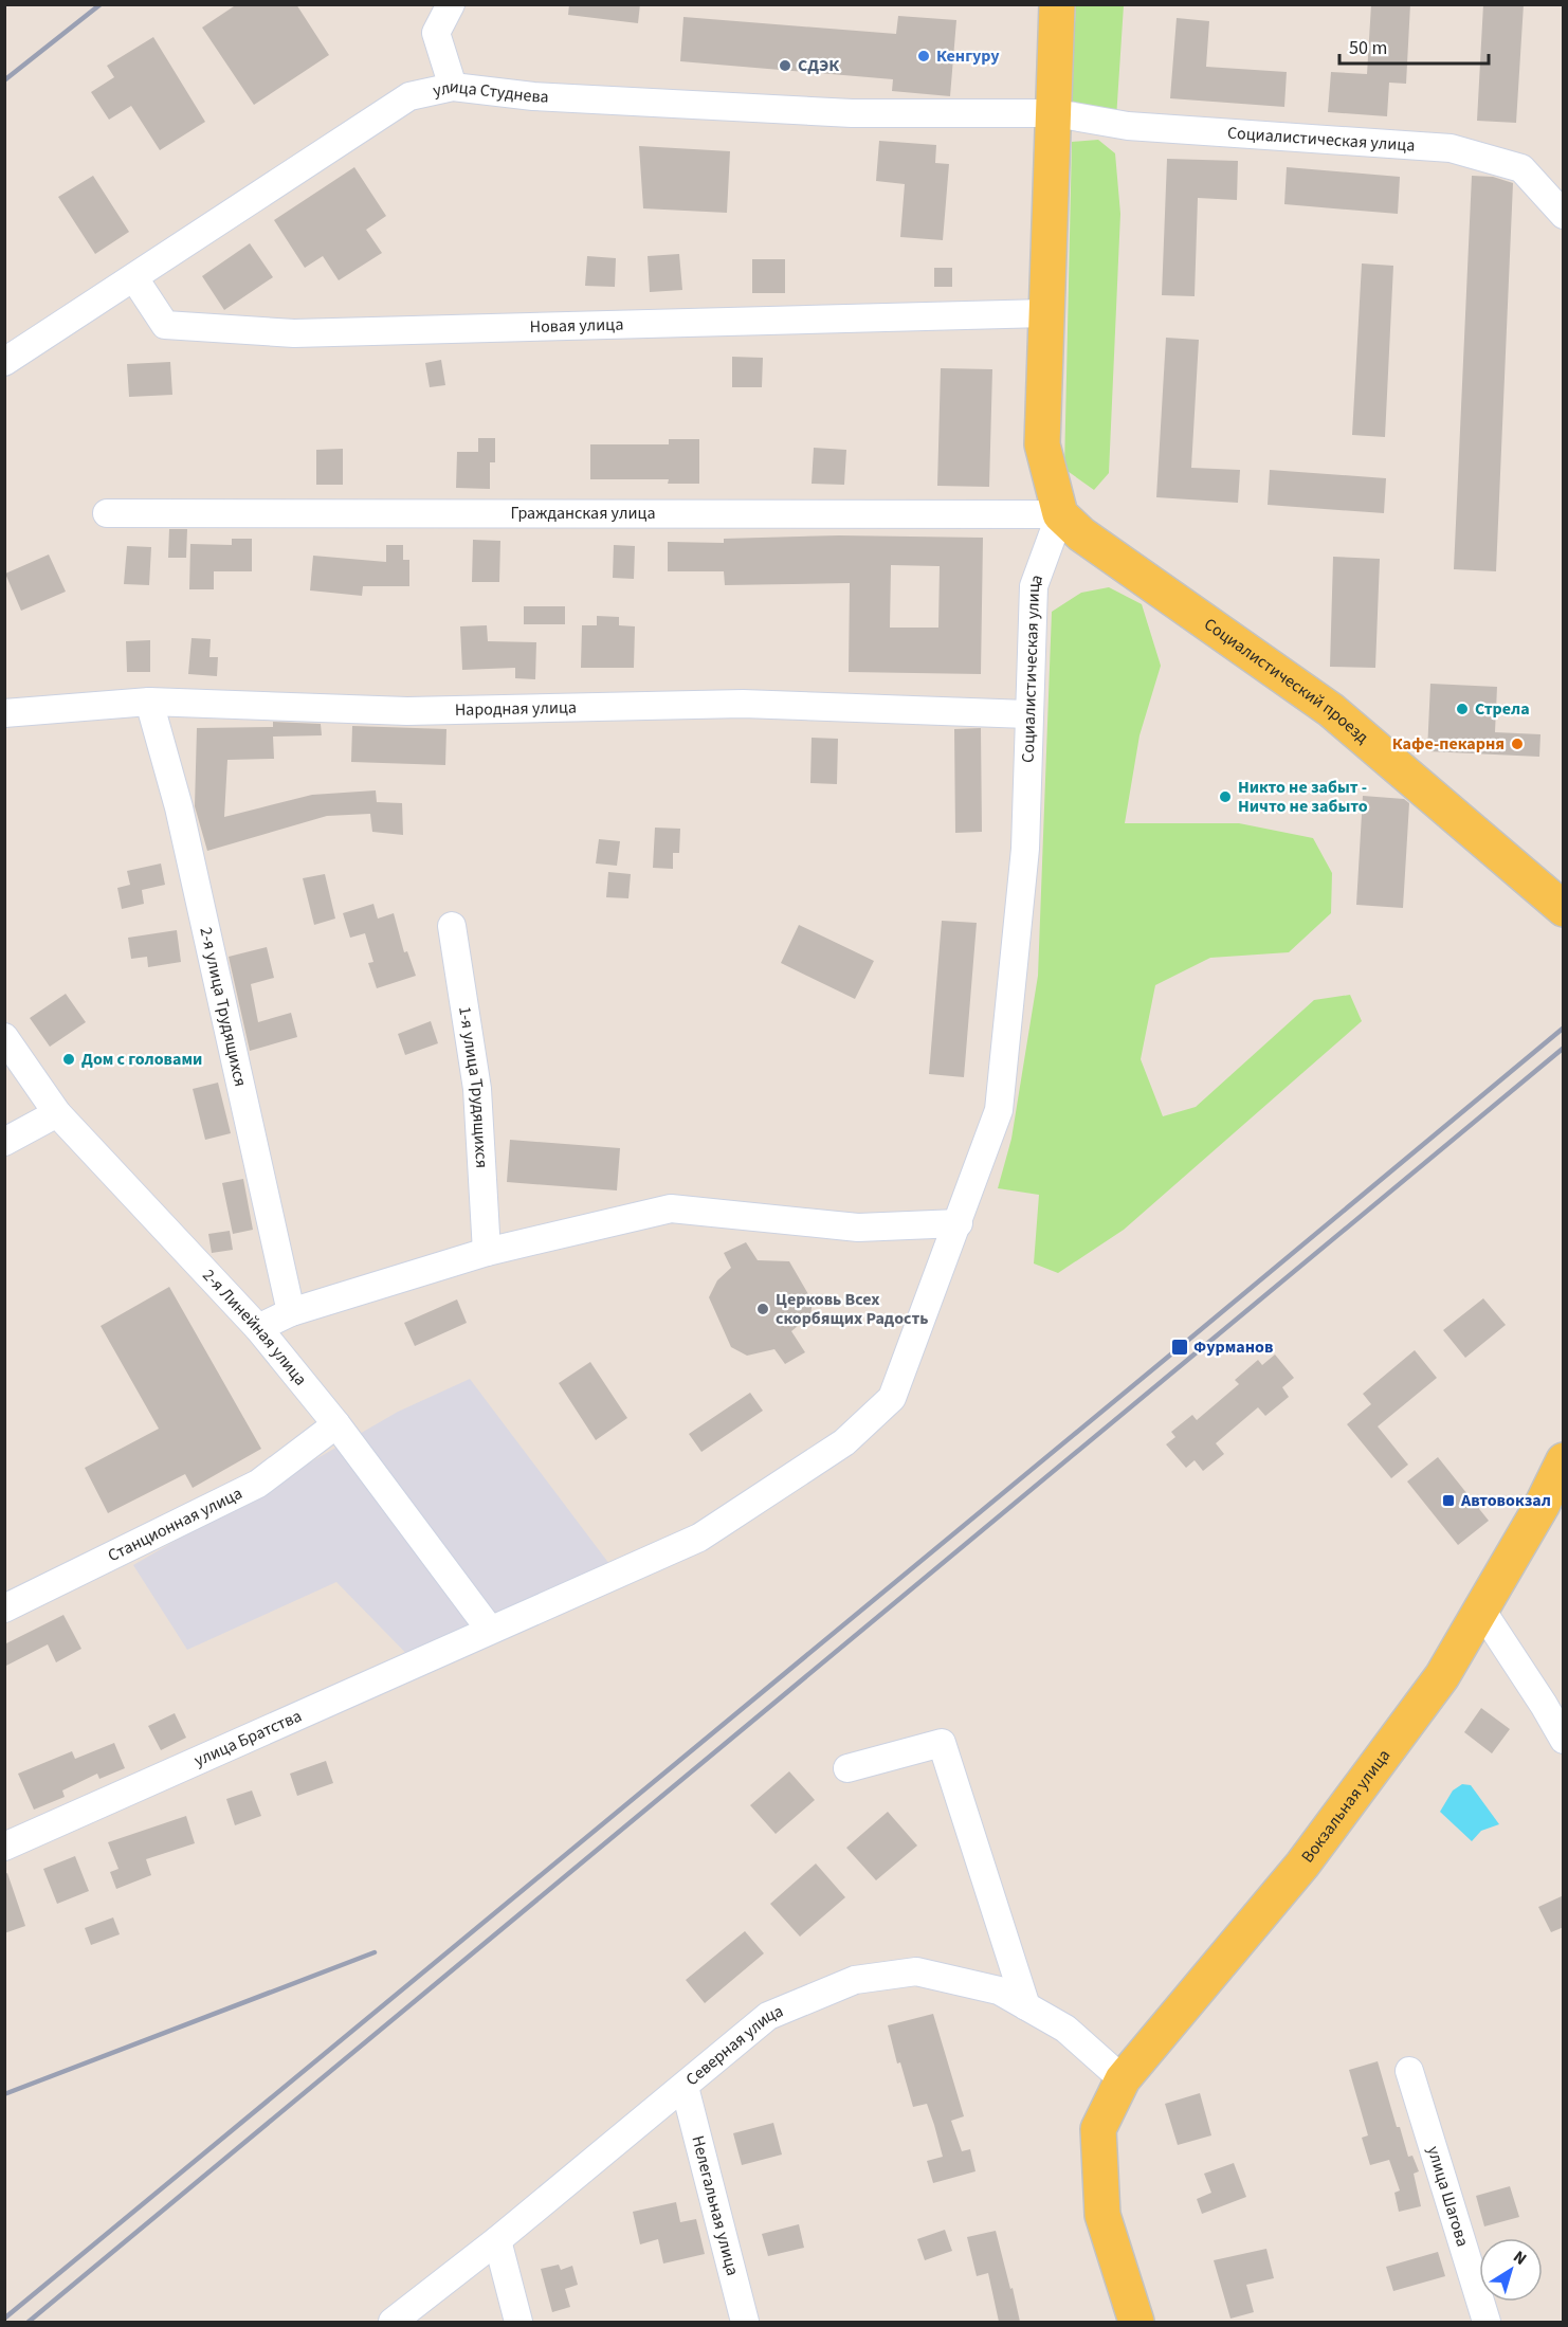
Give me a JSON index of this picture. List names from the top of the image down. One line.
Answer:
{"streets":{"main road":["Социалистический проезд","Вокзальная улица"],"street":["улица Студнева","Социалистическая улица","Новая улица","Гражданская улица","Народная улица","2-я улица Трудящихся","1-я улица Трудящихся","2-я Линейная улица","Станционная улица","улица Братства","Северная улица","улица Шагова","Нелегальная улица"]},"crossings":[["улица Студнева","Социалистическая улица"],["улица Студнева","Новая улица"],["Социалистическая улица","Гражданская улица"],["Социалистическая улица","Социалистический проезд"],["Социалистическая улица","Народная улица"],["Социалистическая улица","2-я Линейная улица"],["Социалистическая улица","улица Братства"],["Гражданская улица","Социалистический проезд"],["Народная улица","2-я улица Трудящихся"],["2-я Линейная улица","Станционная улица"],["2-я Линейная улица","улица Братства"],["Вокзальная улица","Северная улица"],["Северная улица","Нелегальная улица"]],"places":{"other":["Кенгуру","СДЭК","Стрела","Кафе-пекарня","Никто не забыт - Ничто не забыто","Дом с головами","Церковь Всех скорбящих Радость"],"transit":["Фурманов","Автовокзал"]},"scale_bar":"50 m","north":"top right"}
